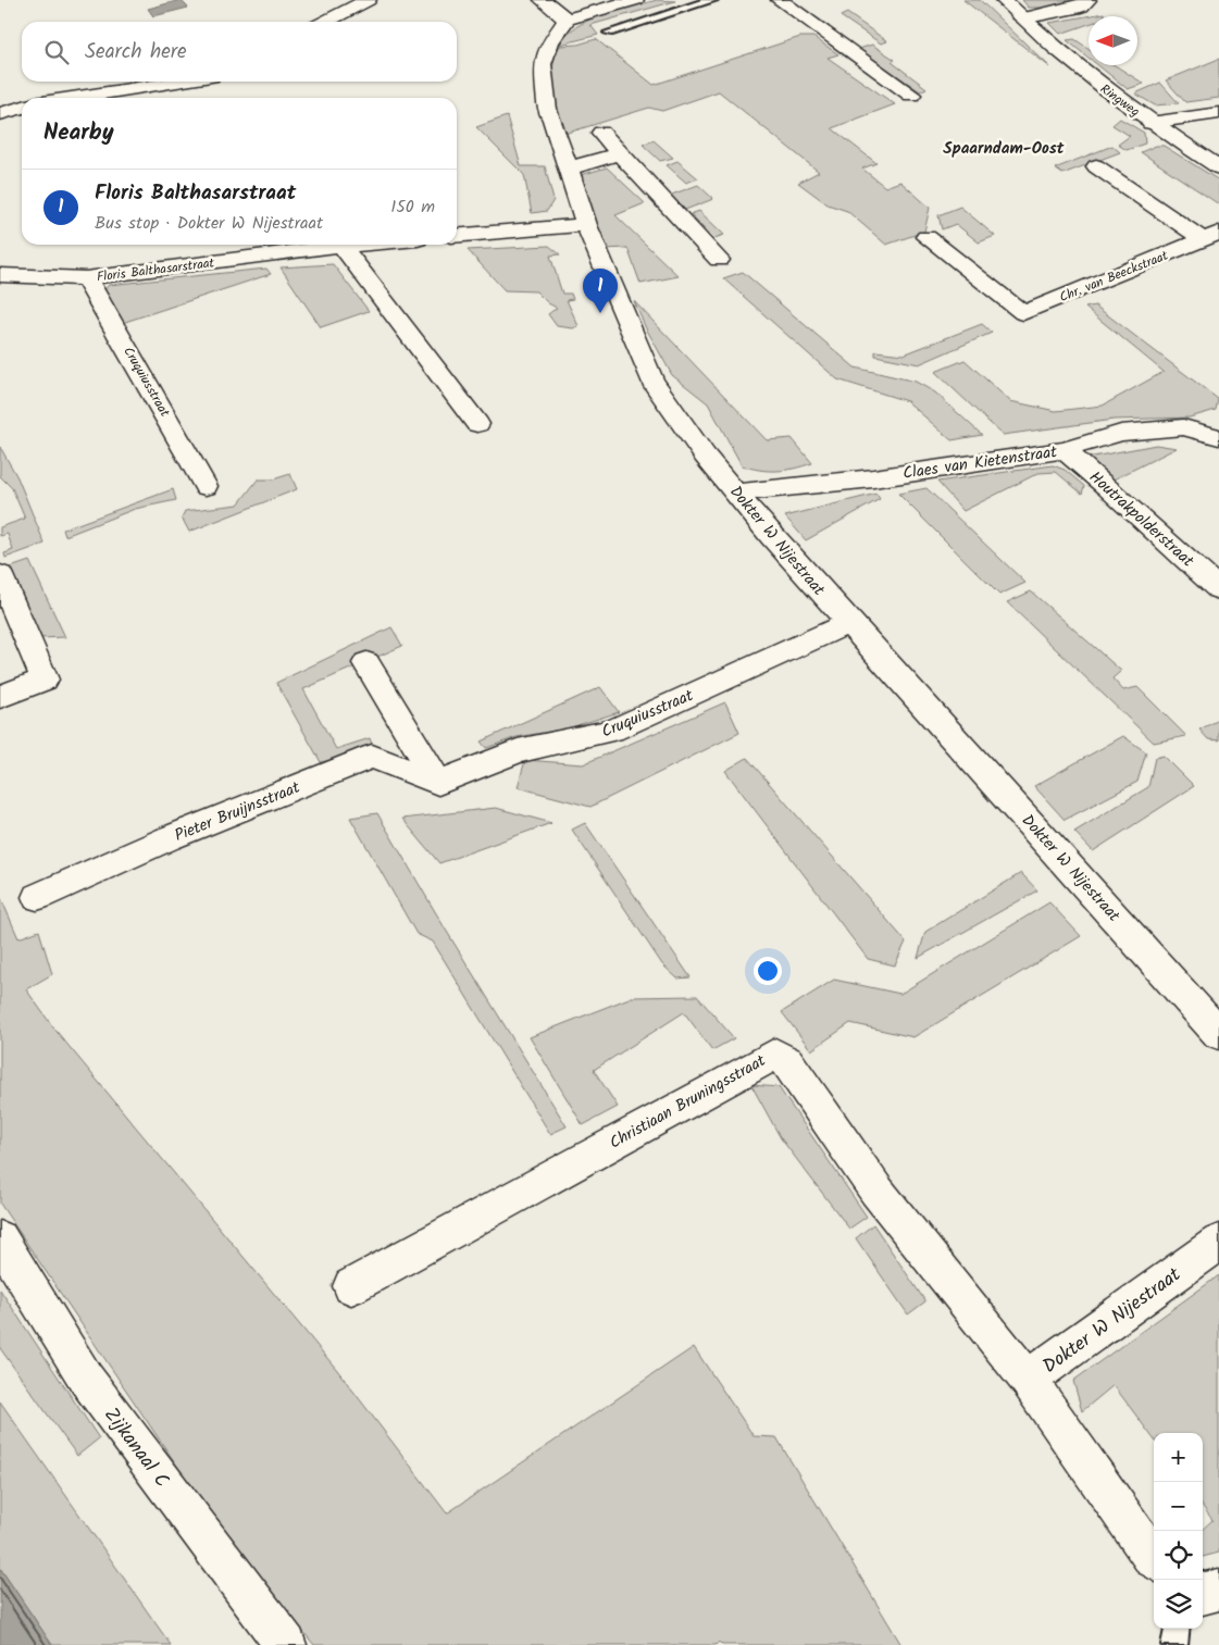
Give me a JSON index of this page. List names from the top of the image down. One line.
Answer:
{"streets":{"street":["Ringweg","Floris Balthasarstraat","Chr. van Beeckstraat","Cruquiusstraat","Claes van Kietenstraat","Houtrakpolderstraat","Dokter W Nijestraat","Pieter Bruijnsstraat","Christiaan Bruningsstraat","Zijkanaal C"]},"crossings":[["Floris Balthasarstraat","Cruquiusstraat"],["Cruquiusstraat","Dokter W Nijestraat"],["Cruquiusstraat","Pieter Bruijnsstraat"],["Claes van Kietenstraat","Houtrakpolderstraat"],["Claes van Kietenstraat","Dokter W Nijestraat"],["Dokter W Nijestraat","Christiaan Bruningsstraat"]],"districts":["Spaarndam-Oost"],"north":"left","page":{"search":"Search here","heading":"Nearby","list":[{"mark":"1","name":"Floris Balthasarstraat","note":"Bus stop · Dokter W Nijestraat","value":"150 m"}],"pins":"1","map_buttons":["+","−"]}}
